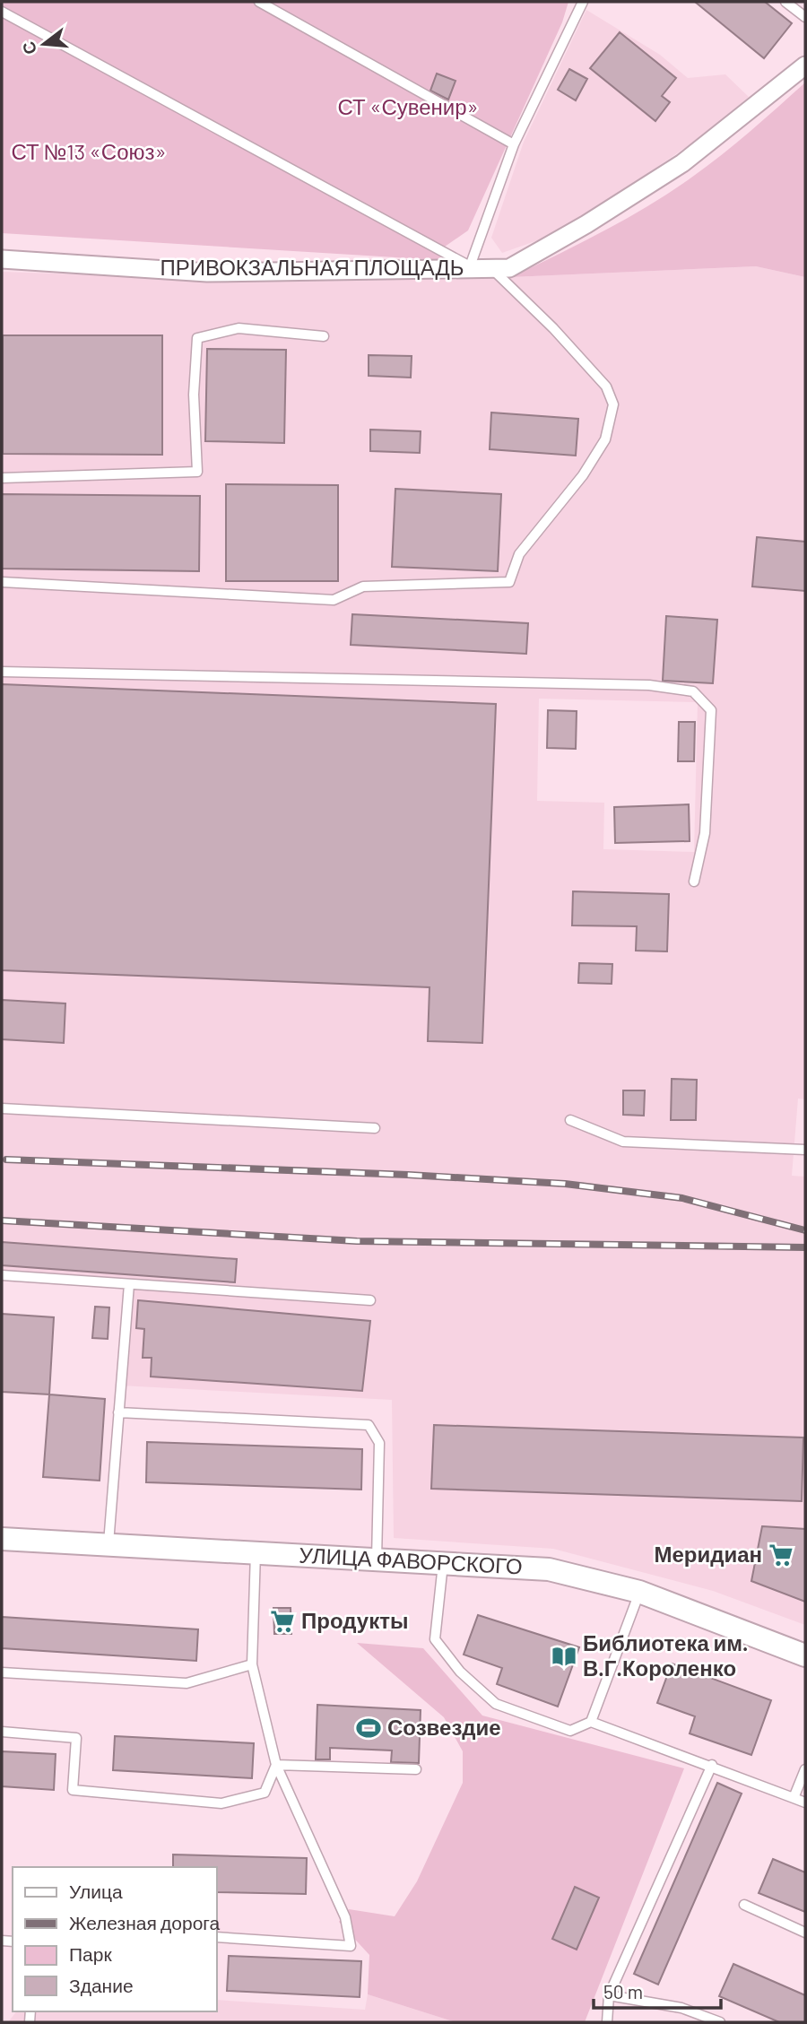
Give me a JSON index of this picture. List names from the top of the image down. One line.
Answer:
{"streets":{"street":["ПРИВОКЗАЛЬНАЯ ПЛОЩАДЬ","УЛИЦА ФАВОРСКОГО"]},"parks":["СТ «Сувенир»","СТ №13 «Союз»"],"places":{"supermarket":["Меридиан","Продукты"],"library":["Библиотека им. В.Г.Короленко"],"sports":["Созвездие"]},"legend":["Улица","Железная дорога","Парк","Здание"],"scale_bar":"50 m","north":"left"}
